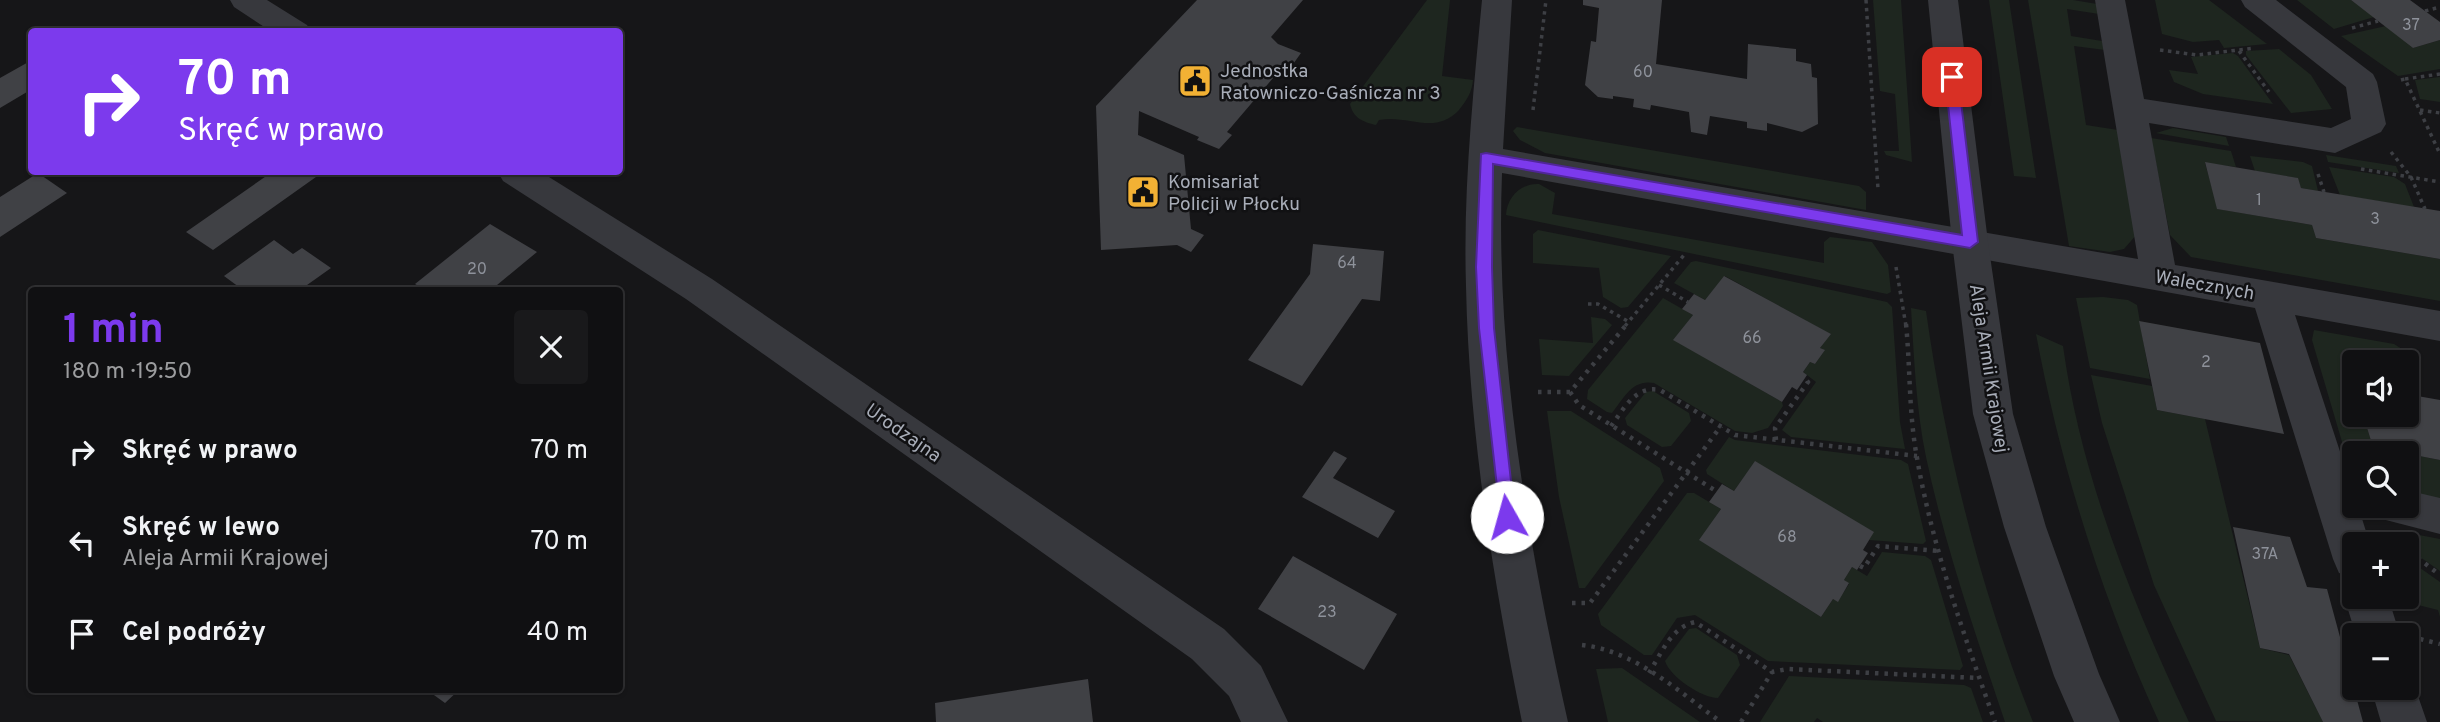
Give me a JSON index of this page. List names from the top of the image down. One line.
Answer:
{"streets":{"street":["Walecznych","Aleja Armii Krajowej","Urodzajna"]},"crossings":[["Walecznych","Aleja Armii Krajowej"]],"places":{"public building":["Jednostka Ratowniczo-Gaśnicza nr 3","Komisariat Policji w Płocku"]},"house_numbers":["37","60","1","3","64","20","66","2","68","37A","23"],"page":{"turn":["70 m","Skręć w prawo"],"heading":["1 min","180 m · 19:50"],"map_buttons":["+","−"],"list":[{"name":"Skręć w prawo","value":"70 m"},{"name":"Skręć w lewo","note":"Aleja Armii Krajowej","value":"70 m"},{"name":"Cel podróży","value":"40 m"}]}}
